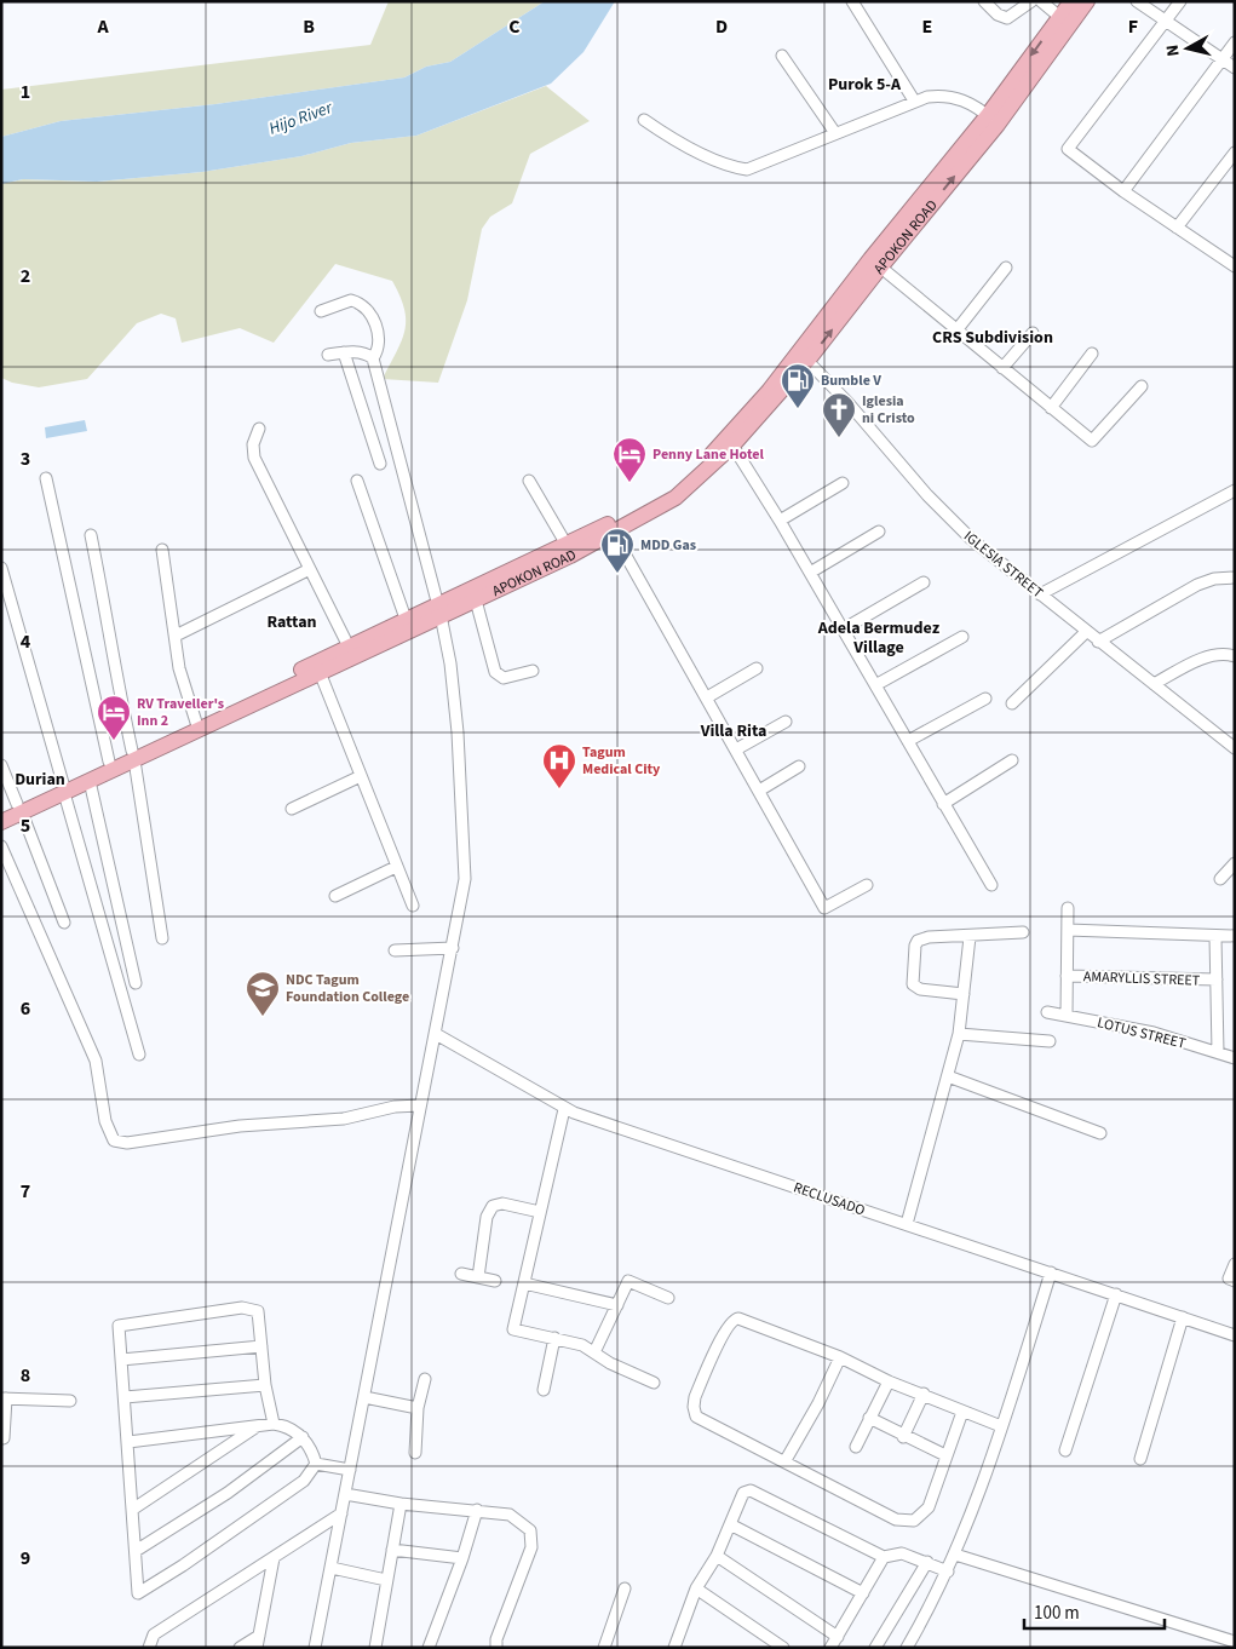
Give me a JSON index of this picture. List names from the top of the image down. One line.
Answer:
{"streets":{"highway":["APOKON ROAD"],"street":["IGLESIA STREET","AMARYLLIS STREET","LOTUS STREET","RECLUSADO"]},"crossings":[["APOKON ROAD","IGLESIA STREET"]],"districts":["Purok 5-A","CRS Subdivision","Rattan","Adela Bermudez Village","Villa Rita","Durian"],"water":["Hijo River"],"places":{"fuel station":["Bumble V","MDD Gas"],"church":["Iglesia ni Cristo"],"hotel":["Penny Lane Hotel","RV Traveller's Inn 2"],"hospital":["Tagum Medical City"],"school or university":["NDC Tagum Foundation College"]},"scale_bar":"100 m","north":"left","grid":{"columns":["A","B","C","D","E","F"],"rows":["1","2","3","4","5","6","7","8","9"]}}
